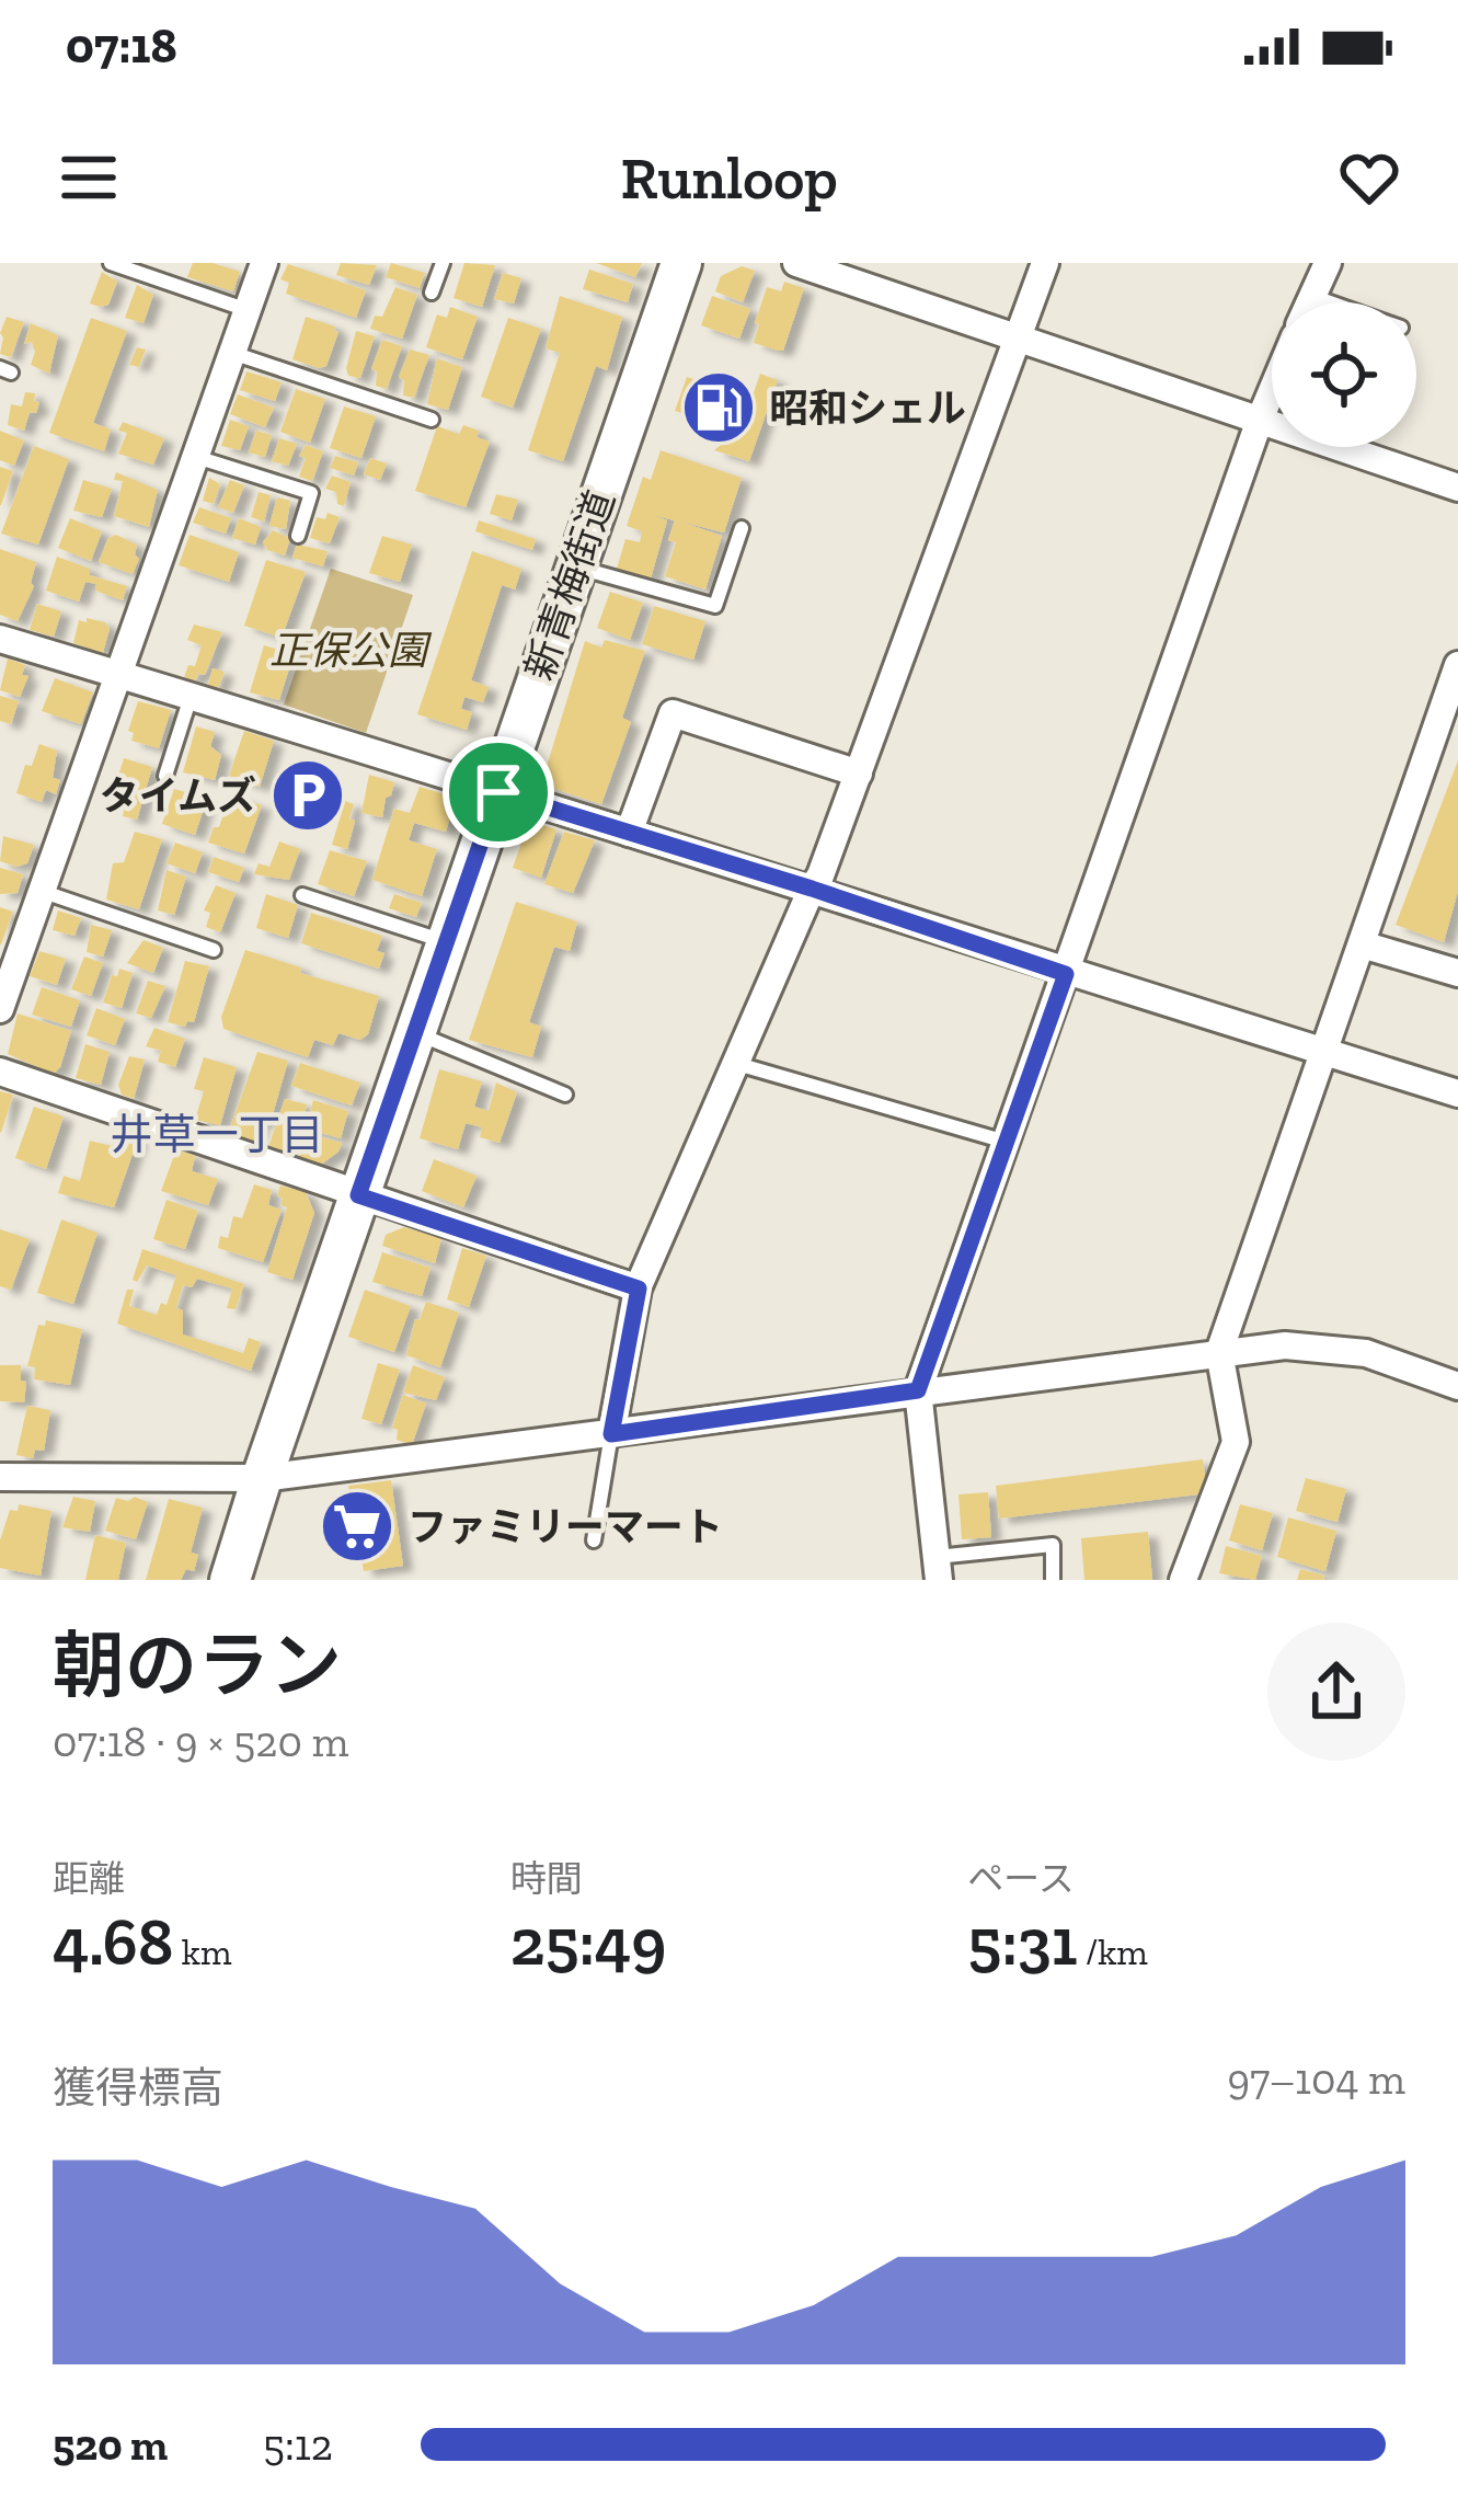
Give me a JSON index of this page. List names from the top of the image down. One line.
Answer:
{"streets":{"main road":["新青梅街道"]},"districts":["井草一丁目"],"parks":["正保公園"],"places":{"fuel station":["昭和シェル"],"parking":["タイムズ"],"supermarket":["ファミリーマート"]},"page":{"status":"07:18","header":"Runloop","heading":["朝のラン","07:18 · 9 × 520 m"],"stats":[["距離","4.68 km"],["時間","25:49"],["ペース","5:31 /km"]],"chart":["獲得標高","97–104 m"],"list":[{"name":"520 m","note":"5:12"}]}}
